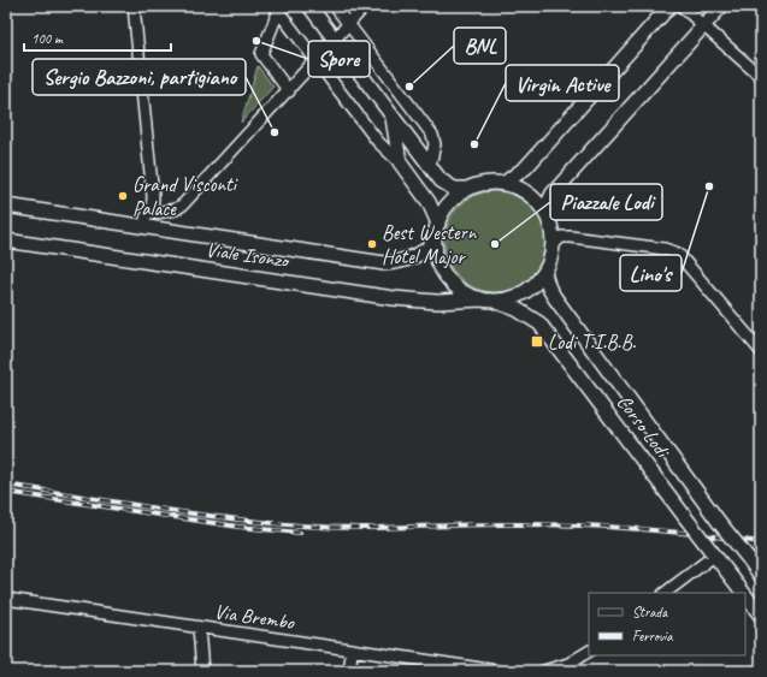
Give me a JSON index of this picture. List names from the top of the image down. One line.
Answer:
{"streets":{"main road":["Viale Isonzo","Corso Lodi"],"street":["Via Brembo"]},"crossings":[["Viale Isonzo","Corso Lodi"]],"places":{"other":["Spore","BNL","Sergio Bazzoni, partigiano","Virgin Active","Lino's","Grand Visconti Palace","Best Western Hotel Major","Piazzale Lodi"],"transit":["Lodi T.I.B.B."]},"legend":["Strada","Ferrovia"],"scale_bar":"100 m"}
